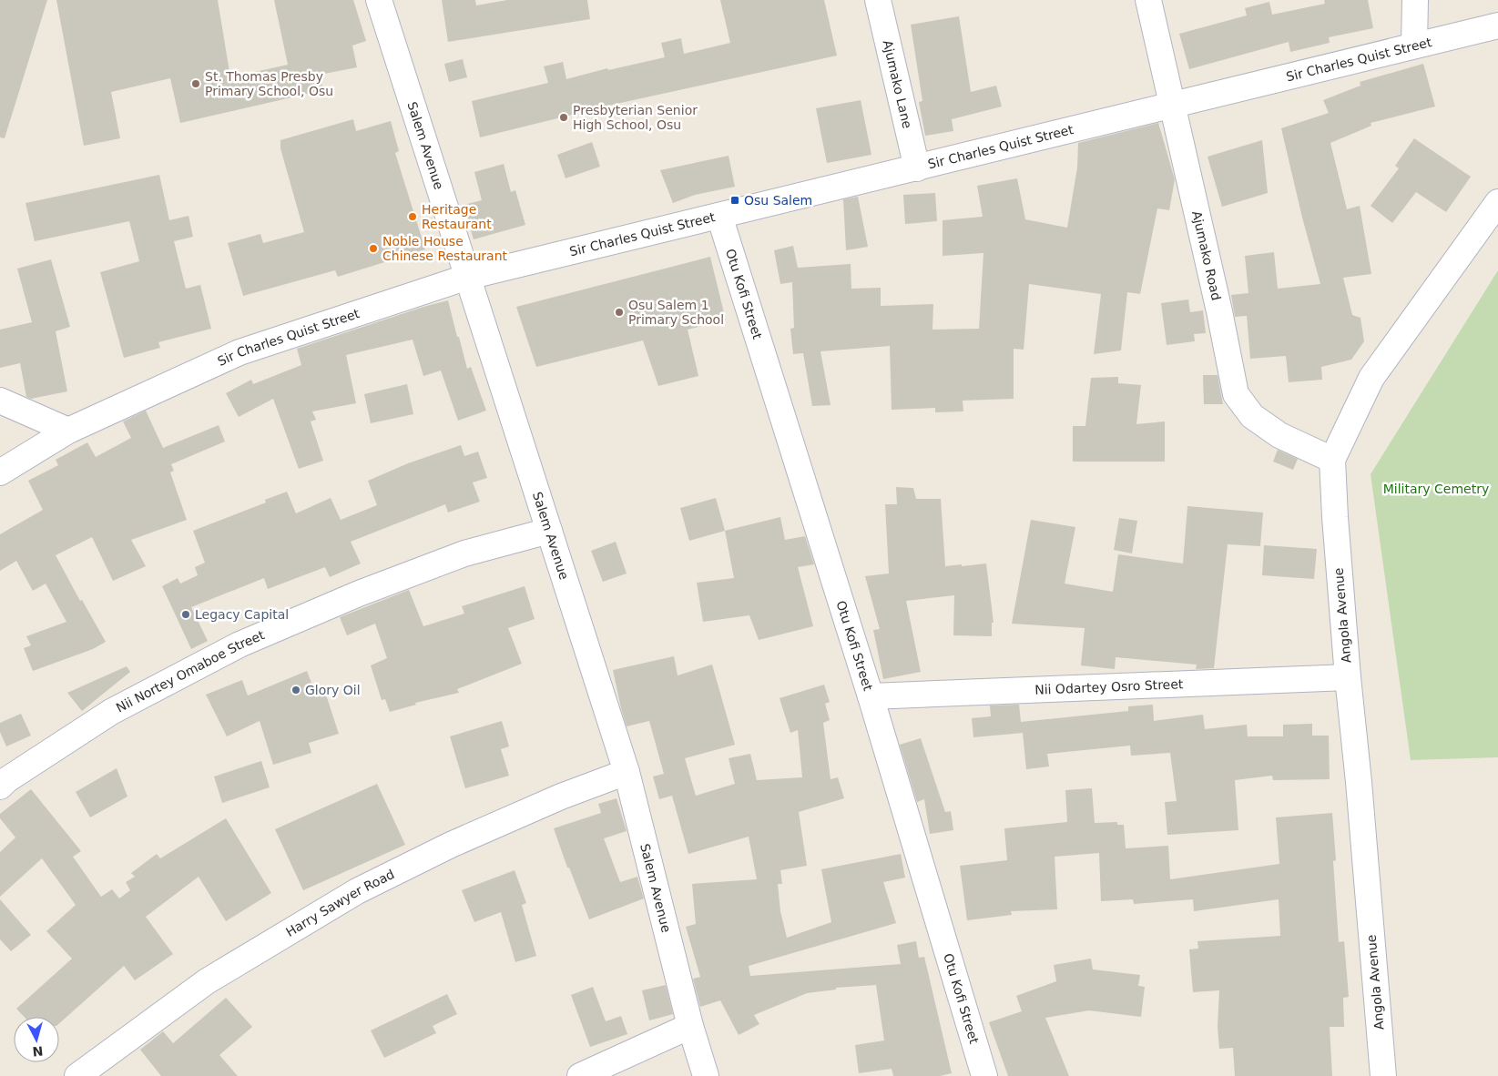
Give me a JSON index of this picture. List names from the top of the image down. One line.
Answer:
{"streets":{"street":["Sir Charles Quist Street","Ajumako Lane","Salem Avenue","Ajumako Road","Otu Kofi Street","Angola Avenue","Nii Nortey Omaboe Street","Nii Odartey Osro Street","Harry Sawyer Road"]},"crossings":[["Sir Charles Quist Street","Ajumako Lane"],["Sir Charles Quist Street","Salem Avenue"],["Sir Charles Quist Street","Ajumako Road"],["Sir Charles Quist Street","Otu Kofi Street"],["Salem Avenue","Nii Nortey Omaboe Street"],["Salem Avenue","Harry Sawyer Road"],["Ajumako Road","Angola Avenue"],["Otu Kofi Street","Nii Odartey Osro Street"],["Angola Avenue","Nii Odartey Osro Street"]],"parks":["Military Cemetry"],"places":{"other":["St. Thomas Presby Primary School, Osu","Presbyterian Senior High School, Osu","Heritage Restaurant","Noble House Chinese Restaurant","Osu Salem 1 Primary School","Legacy Capital","Glory Oil"],"transit":["Osu Salem"]},"north":"bottom"}
